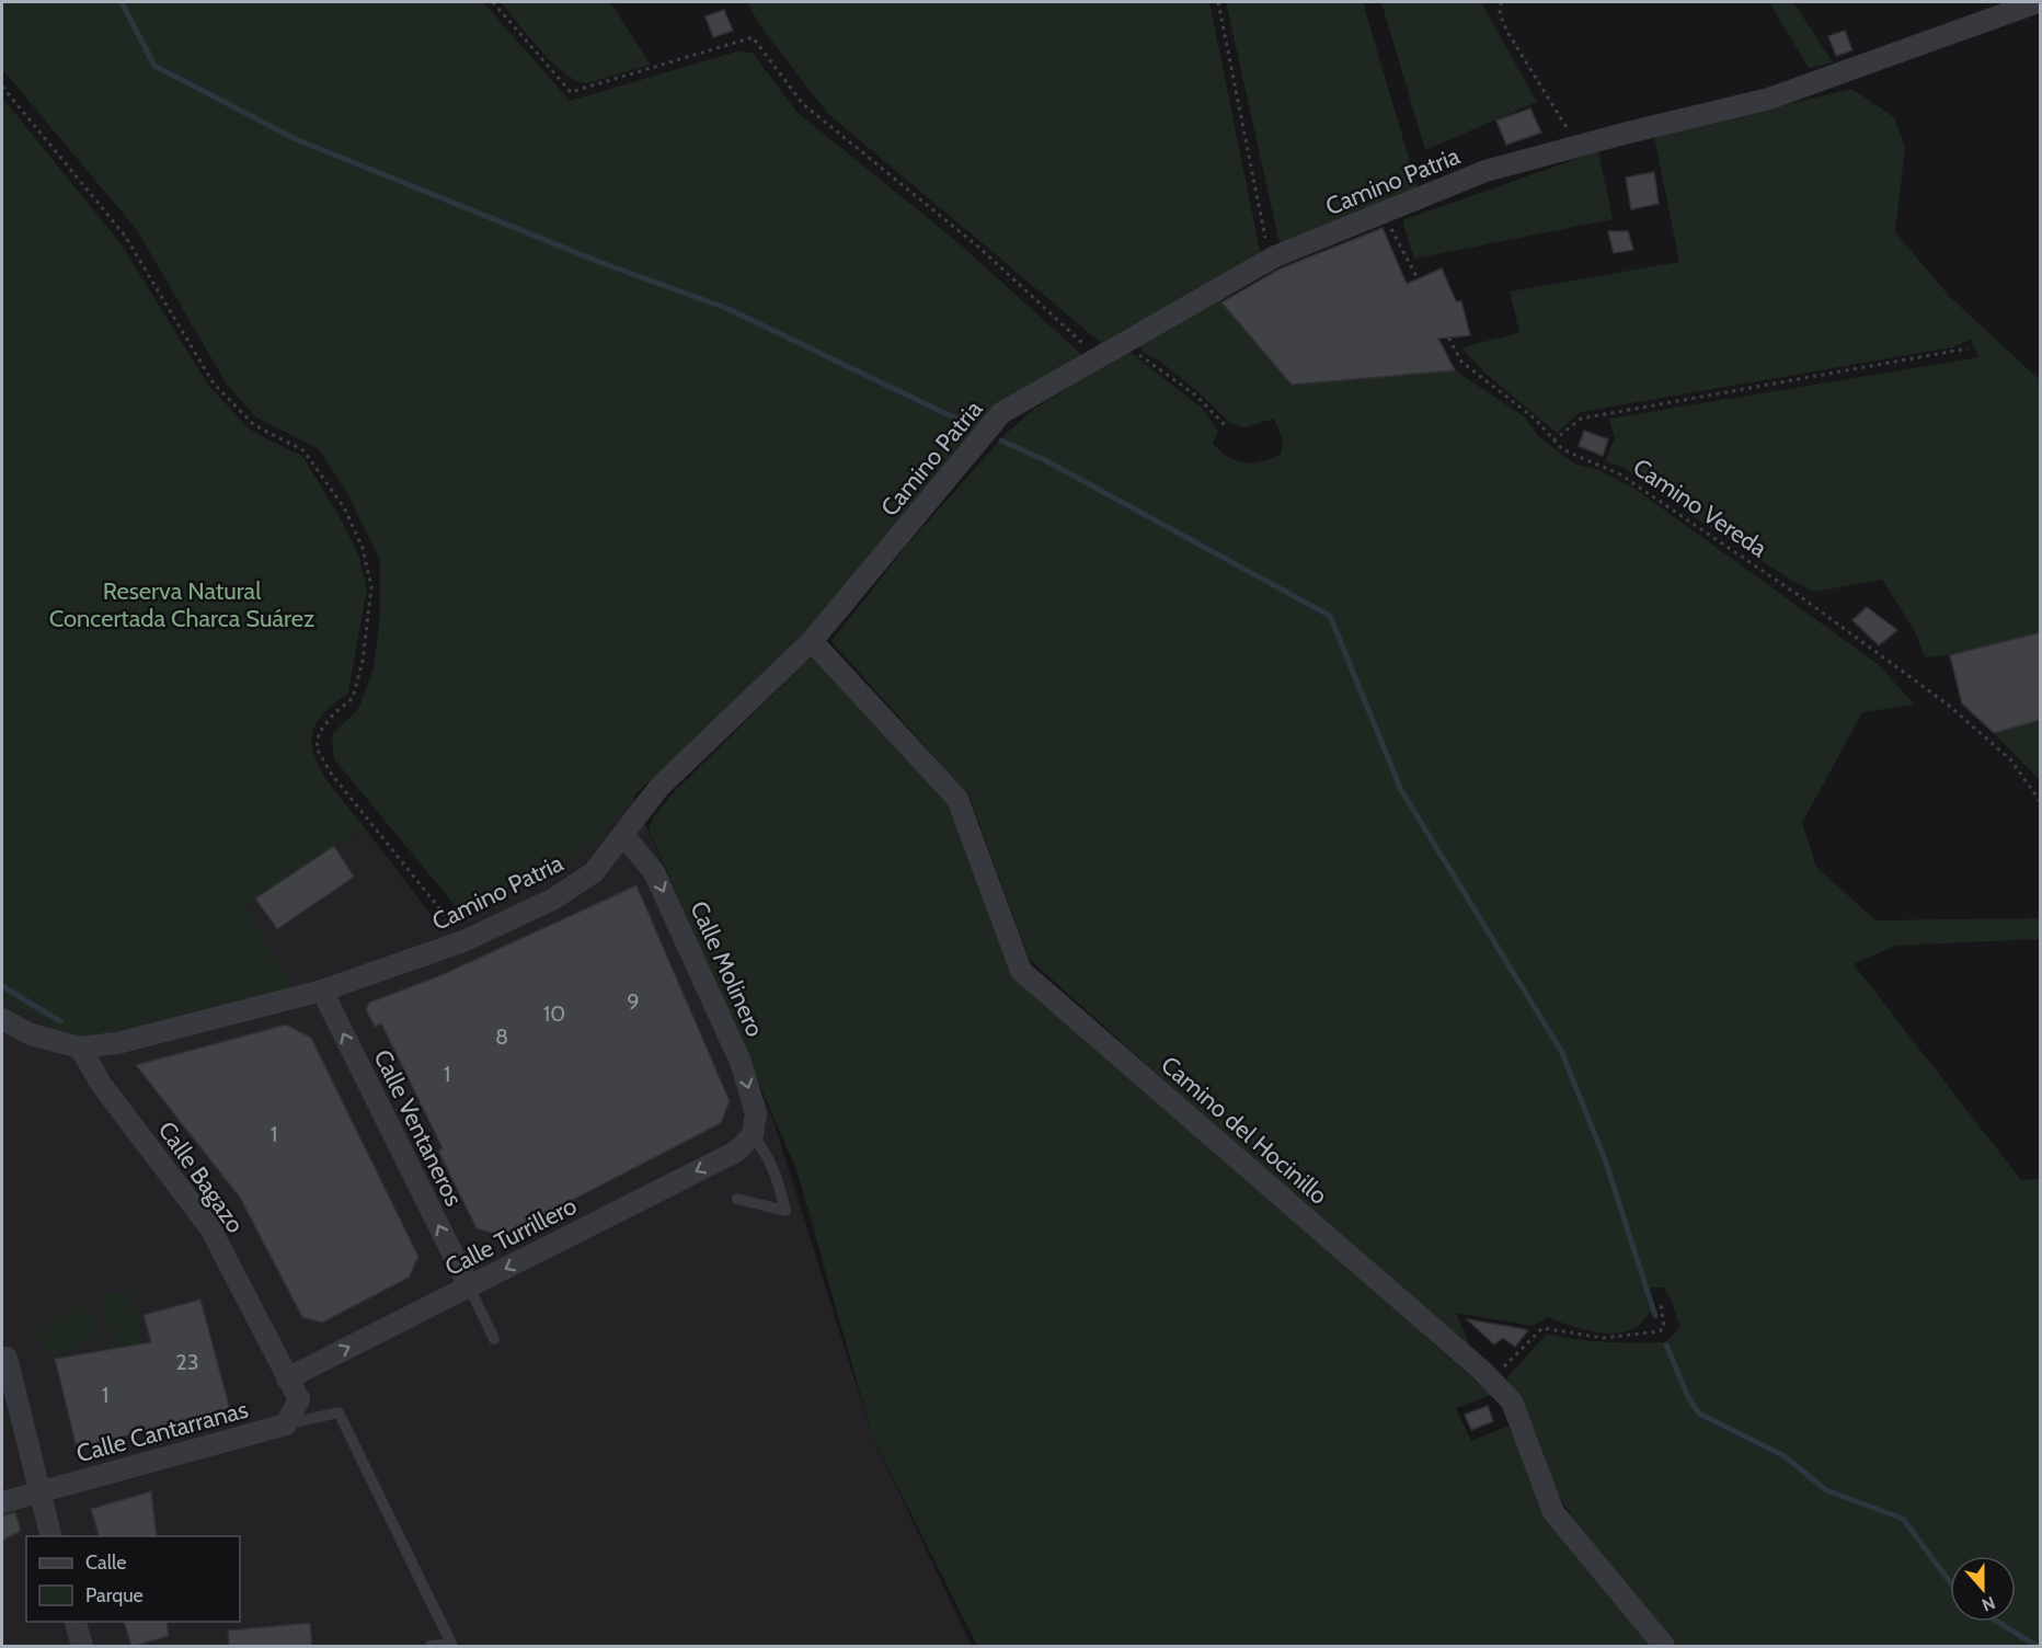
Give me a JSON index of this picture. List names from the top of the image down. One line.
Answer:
{"streets":{"street":["Camino Patria","Calle Molinero","Calle Ventaneros","Camino del Hocinillo","Calle Bagazo","Calle Turrillero","Calle Cantarranas"],"path":["Camino Vereda"]},"crossings":[["Camino Patria","Camino Vereda"],["Camino Patria","Calle Molinero"],["Camino Patria","Calle Ventaneros"],["Camino Patria","Camino del Hocinillo"],["Camino Patria","Calle Bagazo"],["Calle Molinero","Calle Turrillero"],["Calle Ventaneros","Calle Turrillero"],["Calle Bagazo","Calle Turrillero"],["Calle Bagazo","Calle Cantarranas"],["Calle Turrillero","Calle Cantarranas"]],"one_way":["Calle Molinero","Calle Ventaneros"],"parks":["Reserva Natural Concertada Charca Suárez"],"house_numbers":["9","10","8","1","1","23","1"],"legend":["Calle","Parque"],"north":"bottom"}
